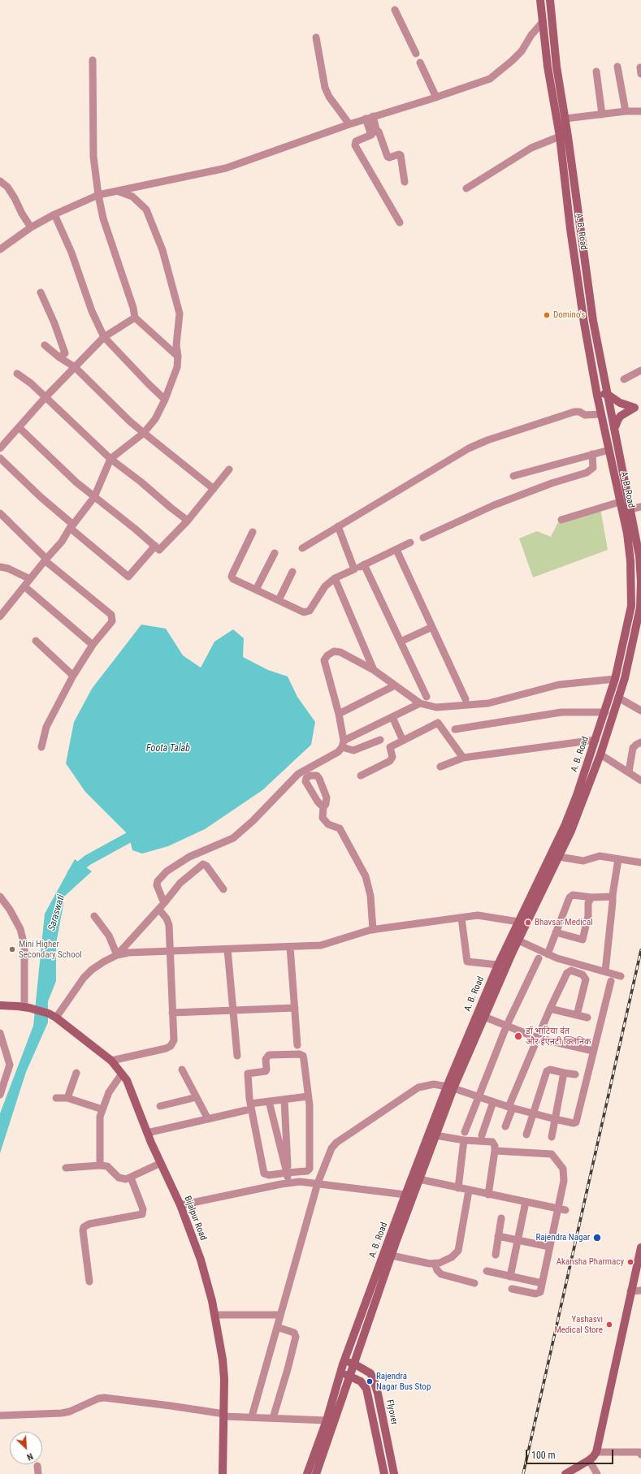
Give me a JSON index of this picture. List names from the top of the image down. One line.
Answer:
{"streets":{"main road":["A. B. Road","Bijalpur Road","Flyover"]},"crossings":[["A. B. Road","Flyover"]],"water":["Foota Talab","Saraswati"],"places":["Domino's","Bhavsar Medical","Mini Higher Secondary School","डॉ भाटिया दंत और ईएनटी क्लिनिक","Rajendra Nagar","Akansha Pharmacy","Yashasvi Medical Store","Rajendra Nagar Bus Stop"],"scale_bar":"100 m","north":"bottom right"}
